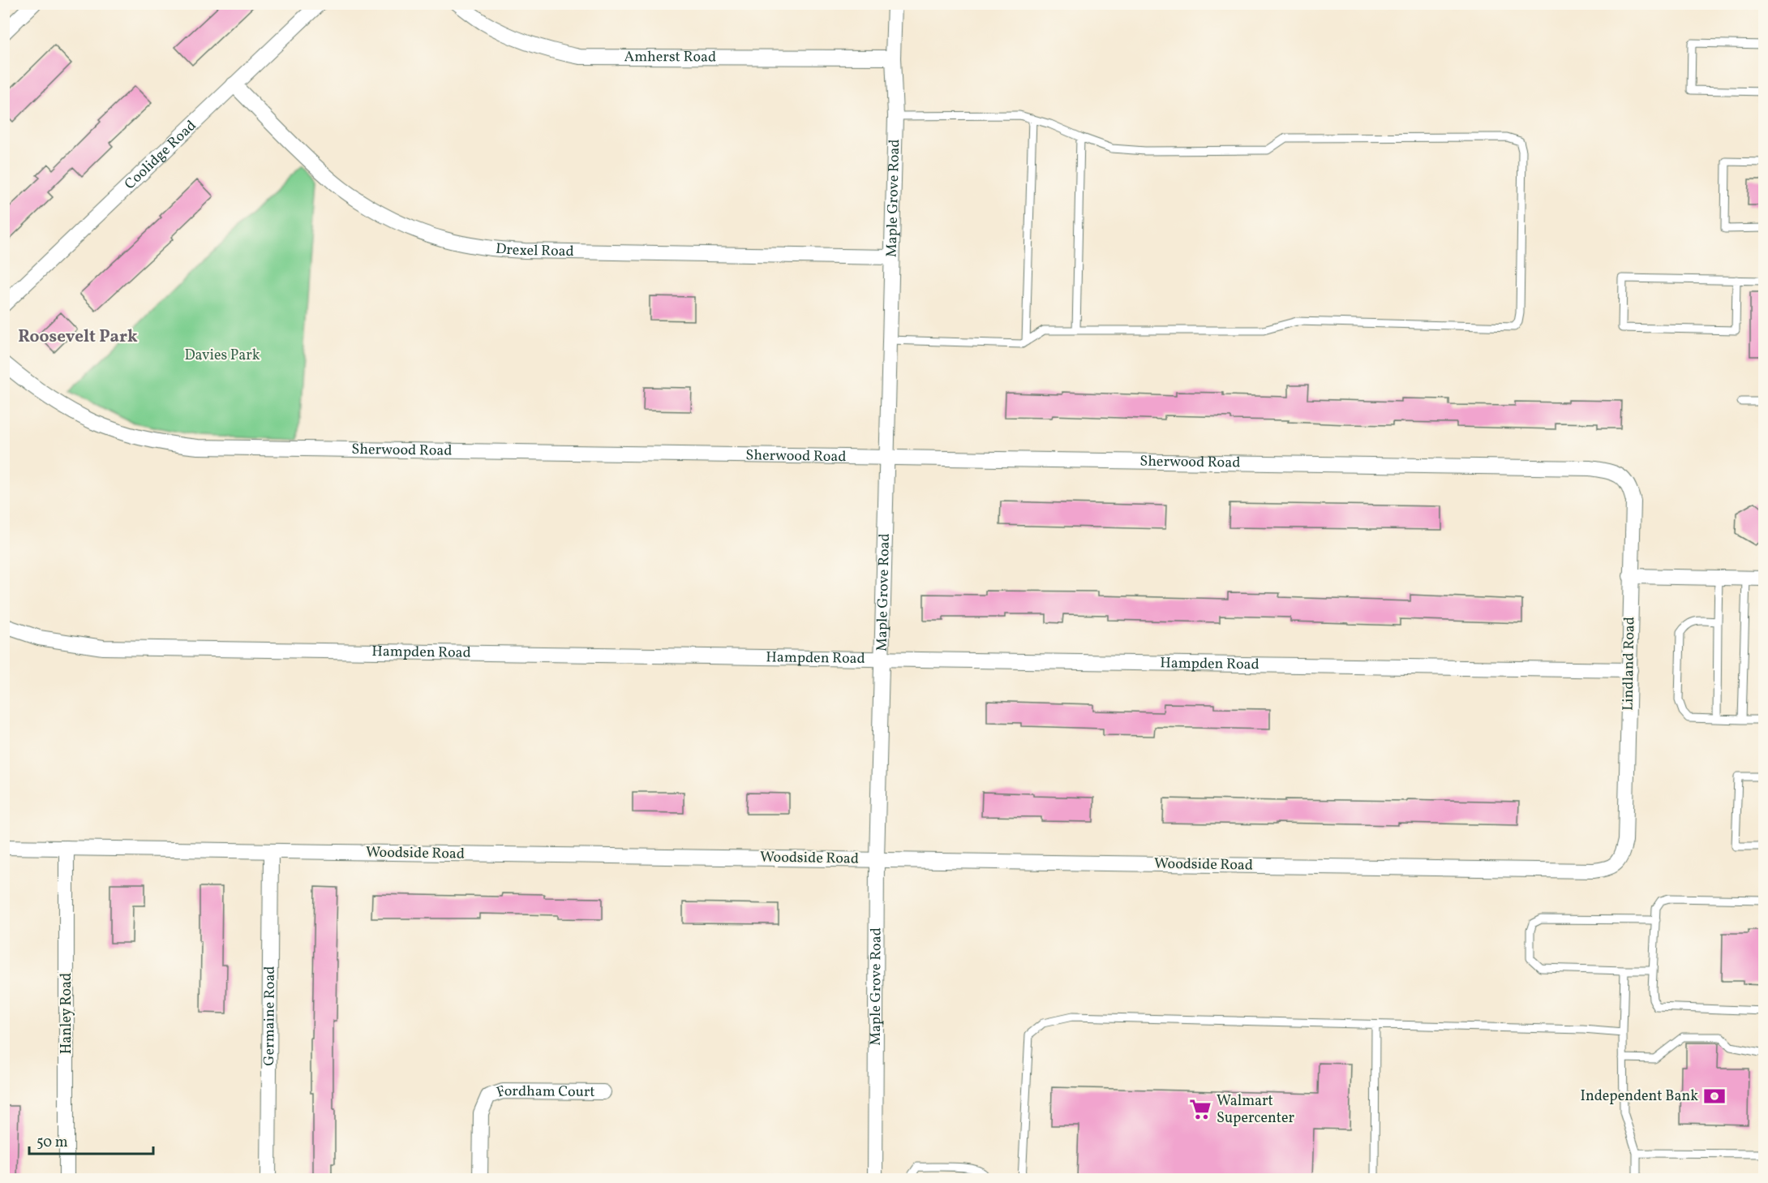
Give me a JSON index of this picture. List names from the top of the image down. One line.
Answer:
{"streets":{"street":["Amherst Road","Coolidge Road","Maple Grove Road","Drexel Road","Sherwood Road","Hampden Road","Lindland Road","Woodside Road","Hanley Road","Germaine Road","Fordham Court"]},"crossings":[["Amherst Road","Maple Grove Road"],["Coolidge Road","Drexel Road"],["Maple Grove Road","Drexel Road"],["Maple Grove Road","Sherwood Road"],["Maple Grove Road","Hampden Road"],["Maple Grove Road","Woodside Road"],["Sherwood Road","Lindland Road"],["Hampden Road","Lindland Road"],["Lindland Road","Woodside Road"],["Woodside Road","Hanley Road"],["Woodside Road","Germaine Road"]],"districts":["Roosevelt Park"],"parks":["Davies Park"],"places":{"bank":["Independent Bank"],"supermarket":["Walmart Supercenter"]},"scale_bar":"50 m"}
